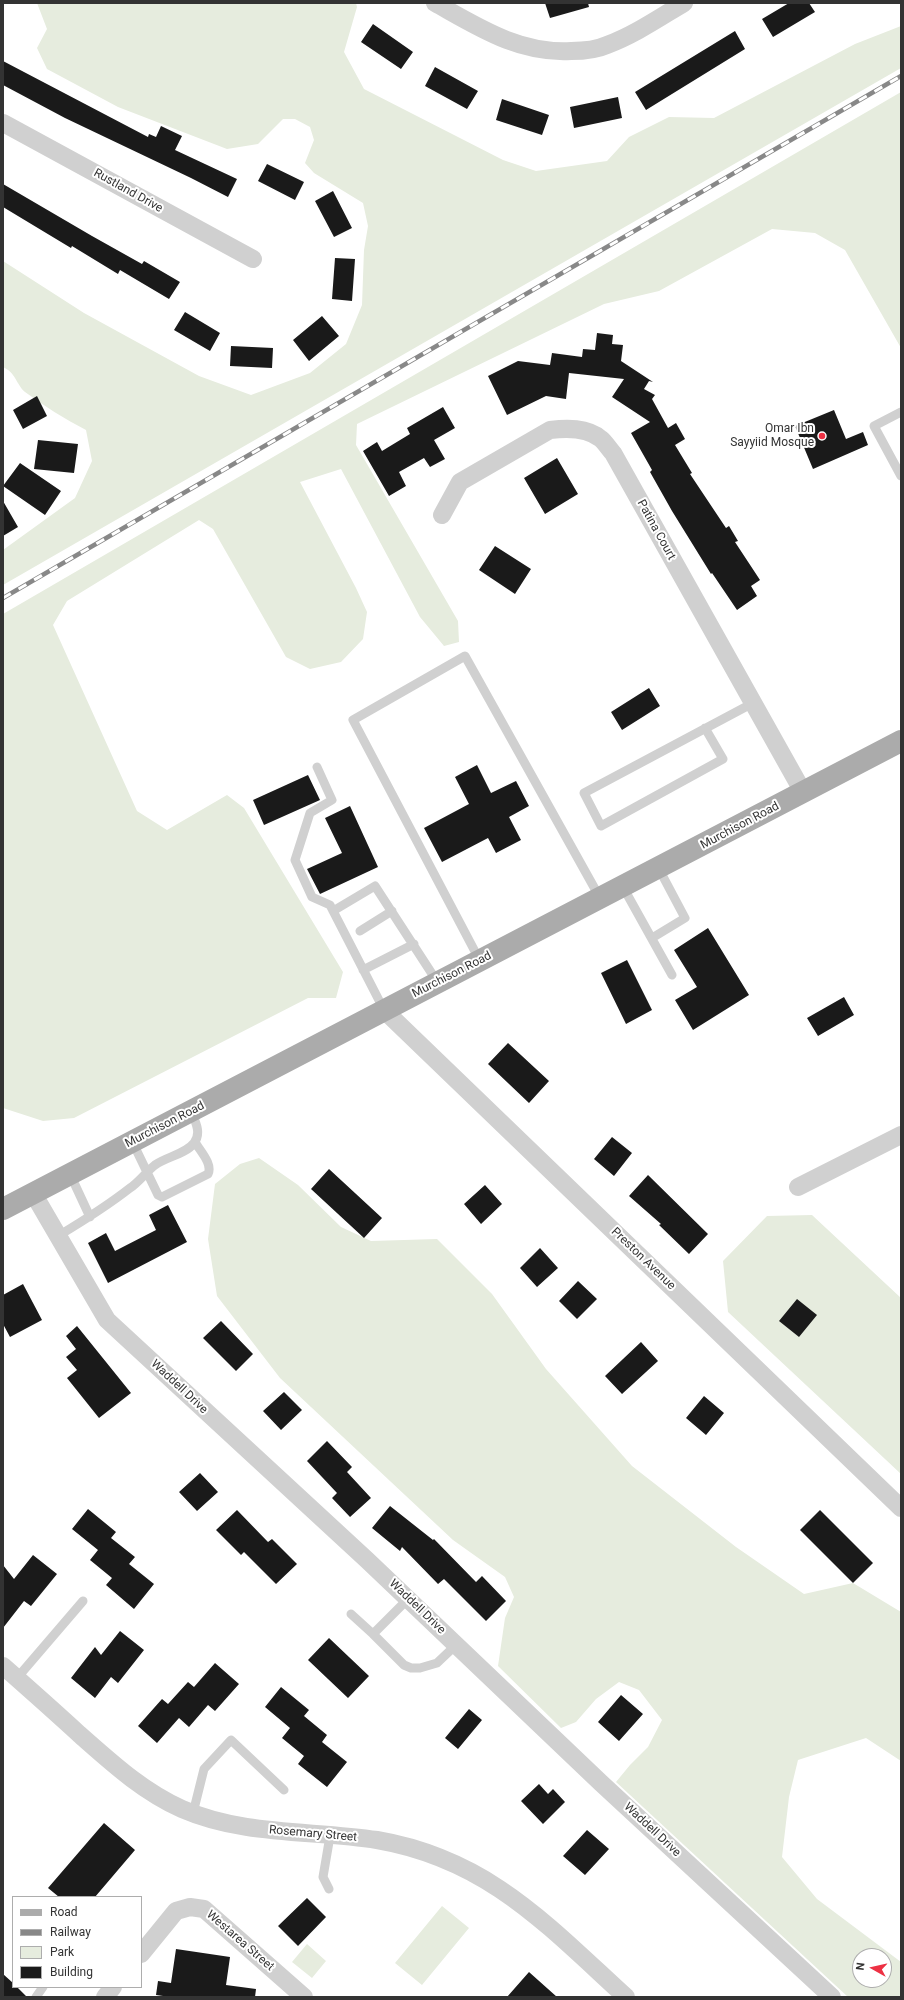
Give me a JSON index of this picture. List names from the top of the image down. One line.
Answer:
{"streets":{"main road":["Murchison Road"],"street":["Rustland Drive","Patina Court","Preston Avenue","Waddell Drive","Rosemary Street","Westarea Street"]},"crossings":[["Patina Court","Murchison Road"],["Murchison Road","Preston Avenue"],["Murchison Road","Waddell Drive"]],"places":["Omar Ibn Sayyiid Mosque"],"legend":["Road","Railway","Park","Building"],"north":"left"}
